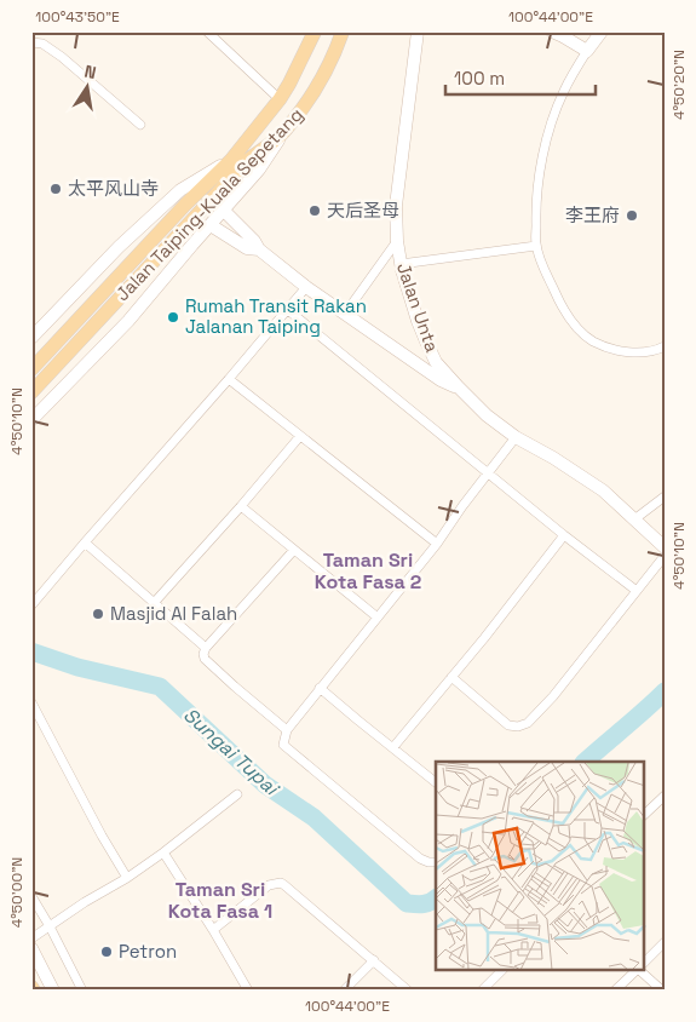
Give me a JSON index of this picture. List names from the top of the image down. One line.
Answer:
{"streets":{"main road":["Jalan Taiping-Kuala Sepetang"],"street":["Jalan Unta"]},"districts":["Taman Sri Kota Fasa 2","Taman Sri Kota Fasa 1"],"water":["Sungai Tupai"],"places":["太平风山寺","天后圣母","李王府","Rumah Transit Rakan Jalanan Taiping","Masjid Al Falah","Petron"],"scale_bar":"100 m","north":"top","coordinates":["100°43'50\"E","100°44'00\"E","4°50'20\"N","4°50'10\"N","4°50'00\"N"]}
